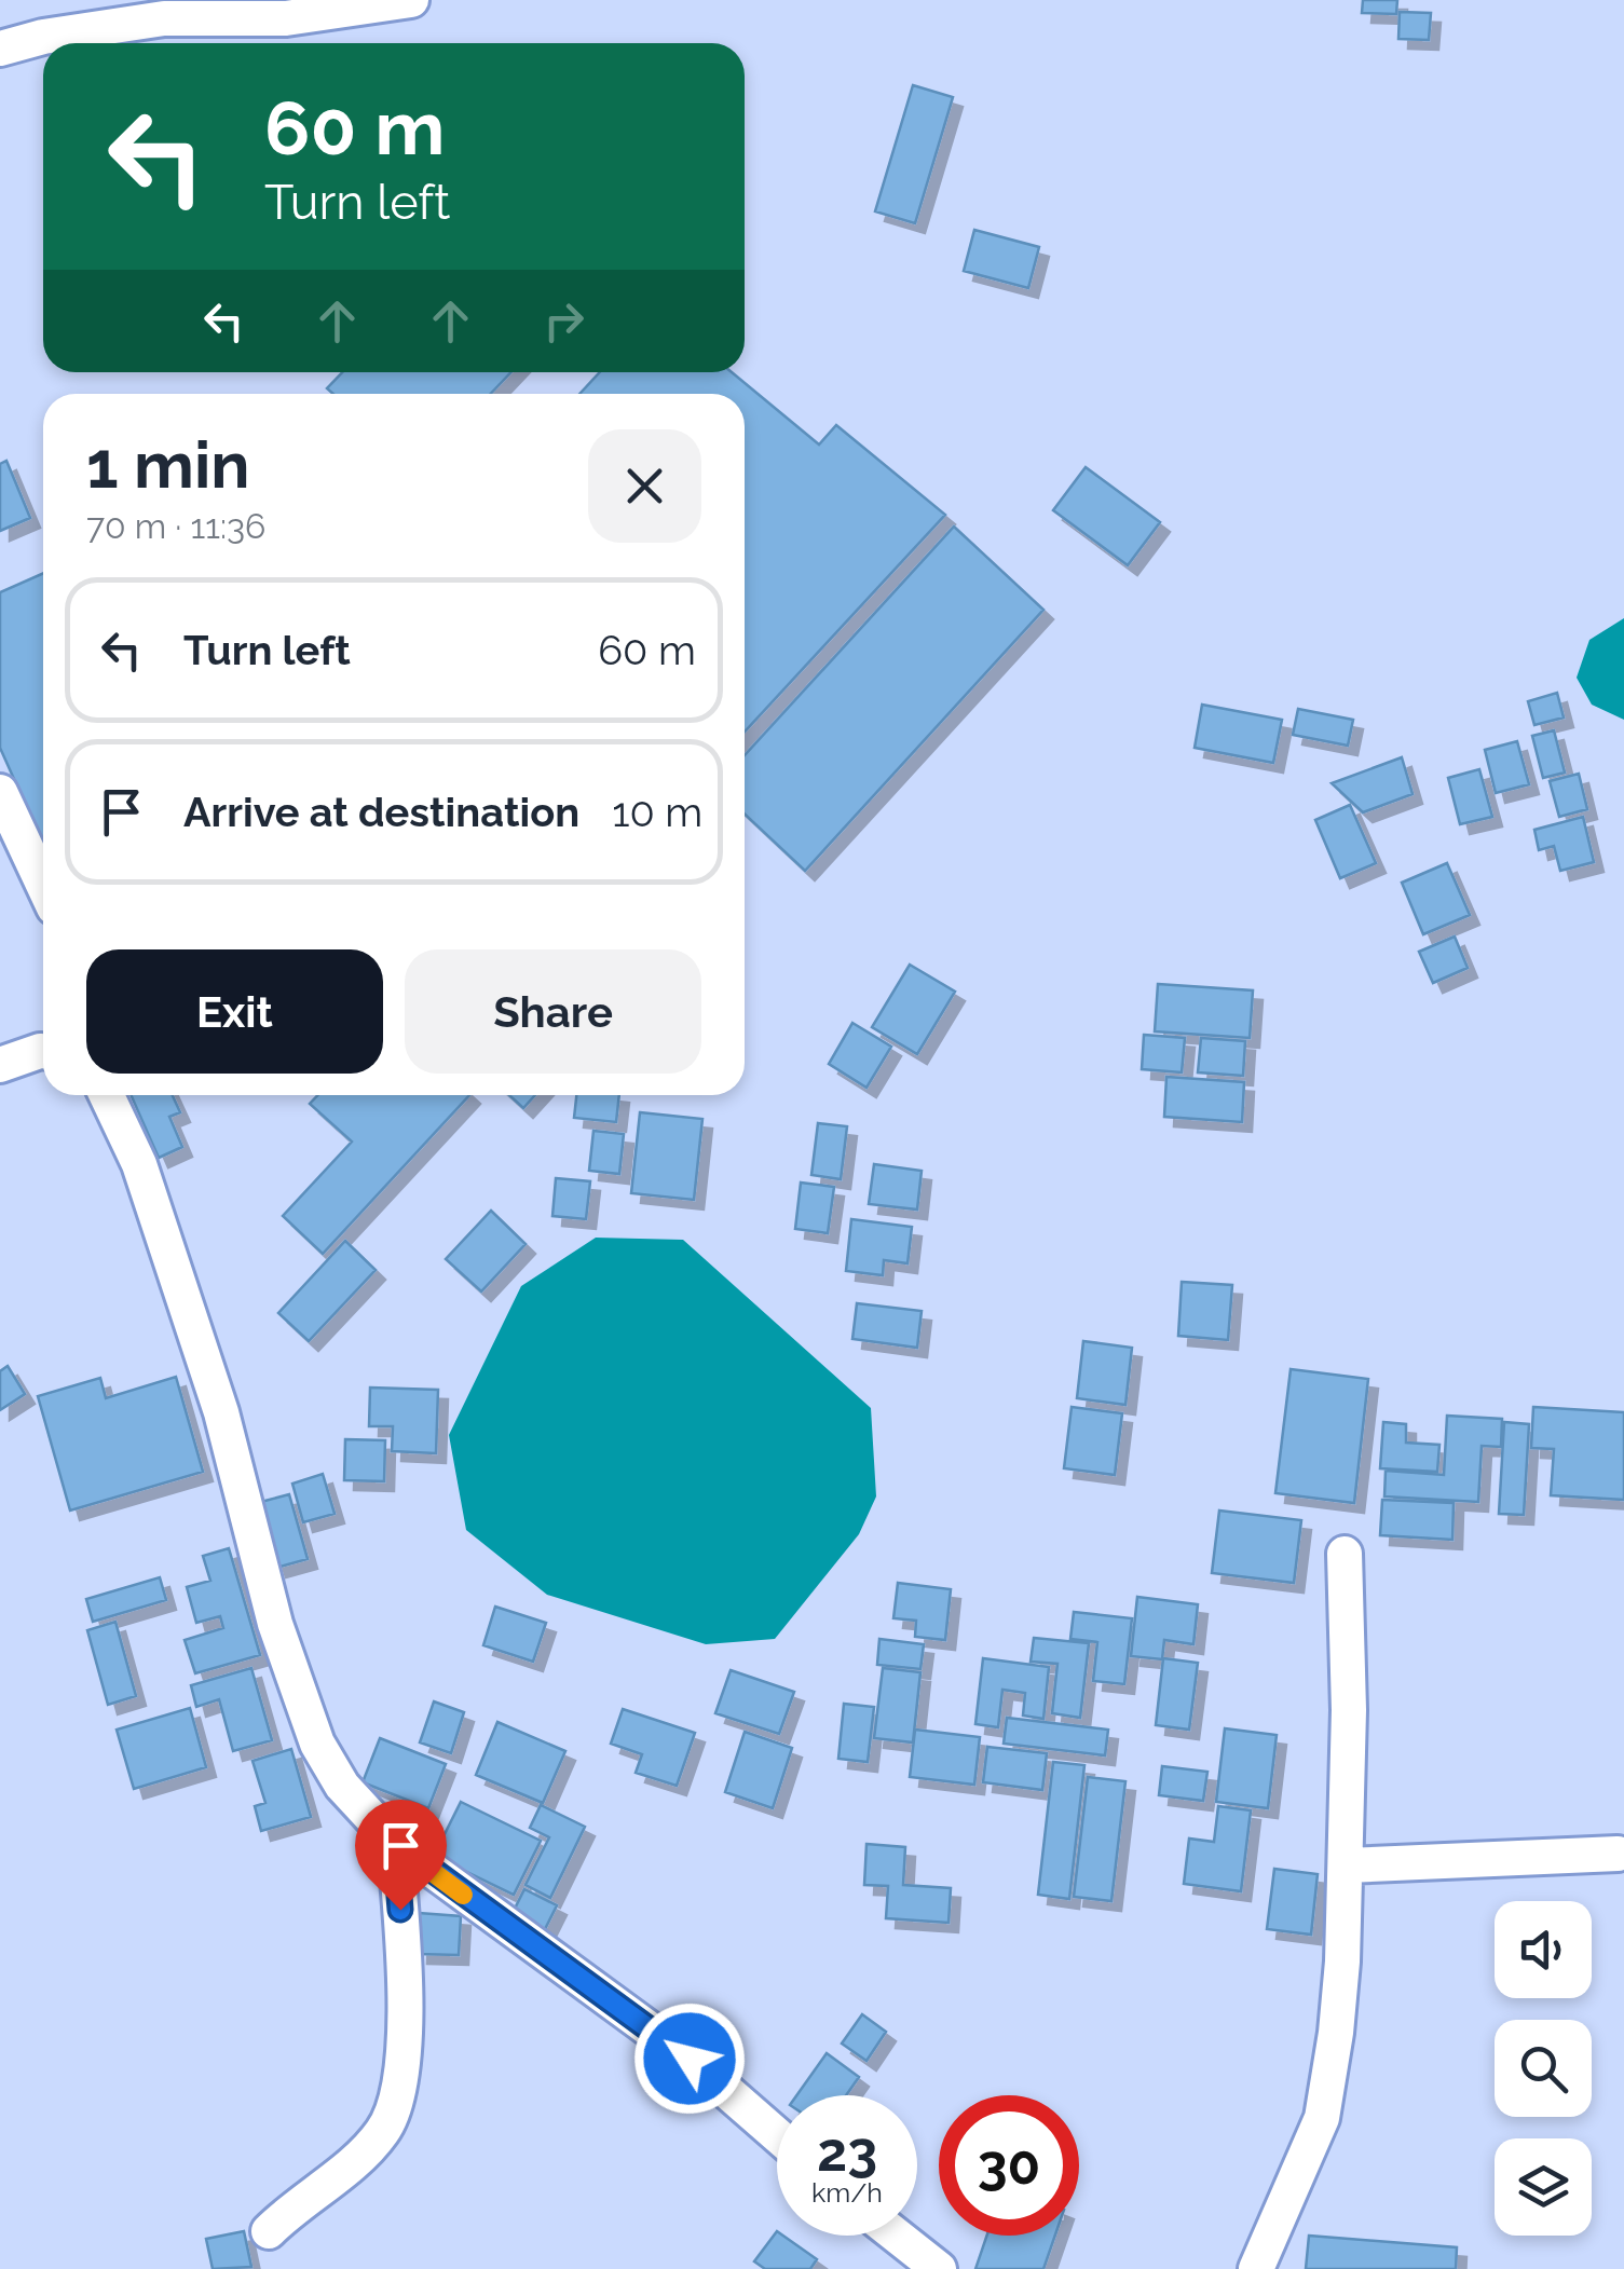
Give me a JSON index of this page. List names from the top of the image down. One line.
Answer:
{"page":{"turn":["60 m","Turn left"],"heading":["1 min","70 m · 11:36"],"list":[{"name":"Turn left","value":"60 m"},{"name":"Arrive at destination","value":"10 m"}],"buttons":["Exit","Share"],"speed":"23 km/h","limit":"30"}}
